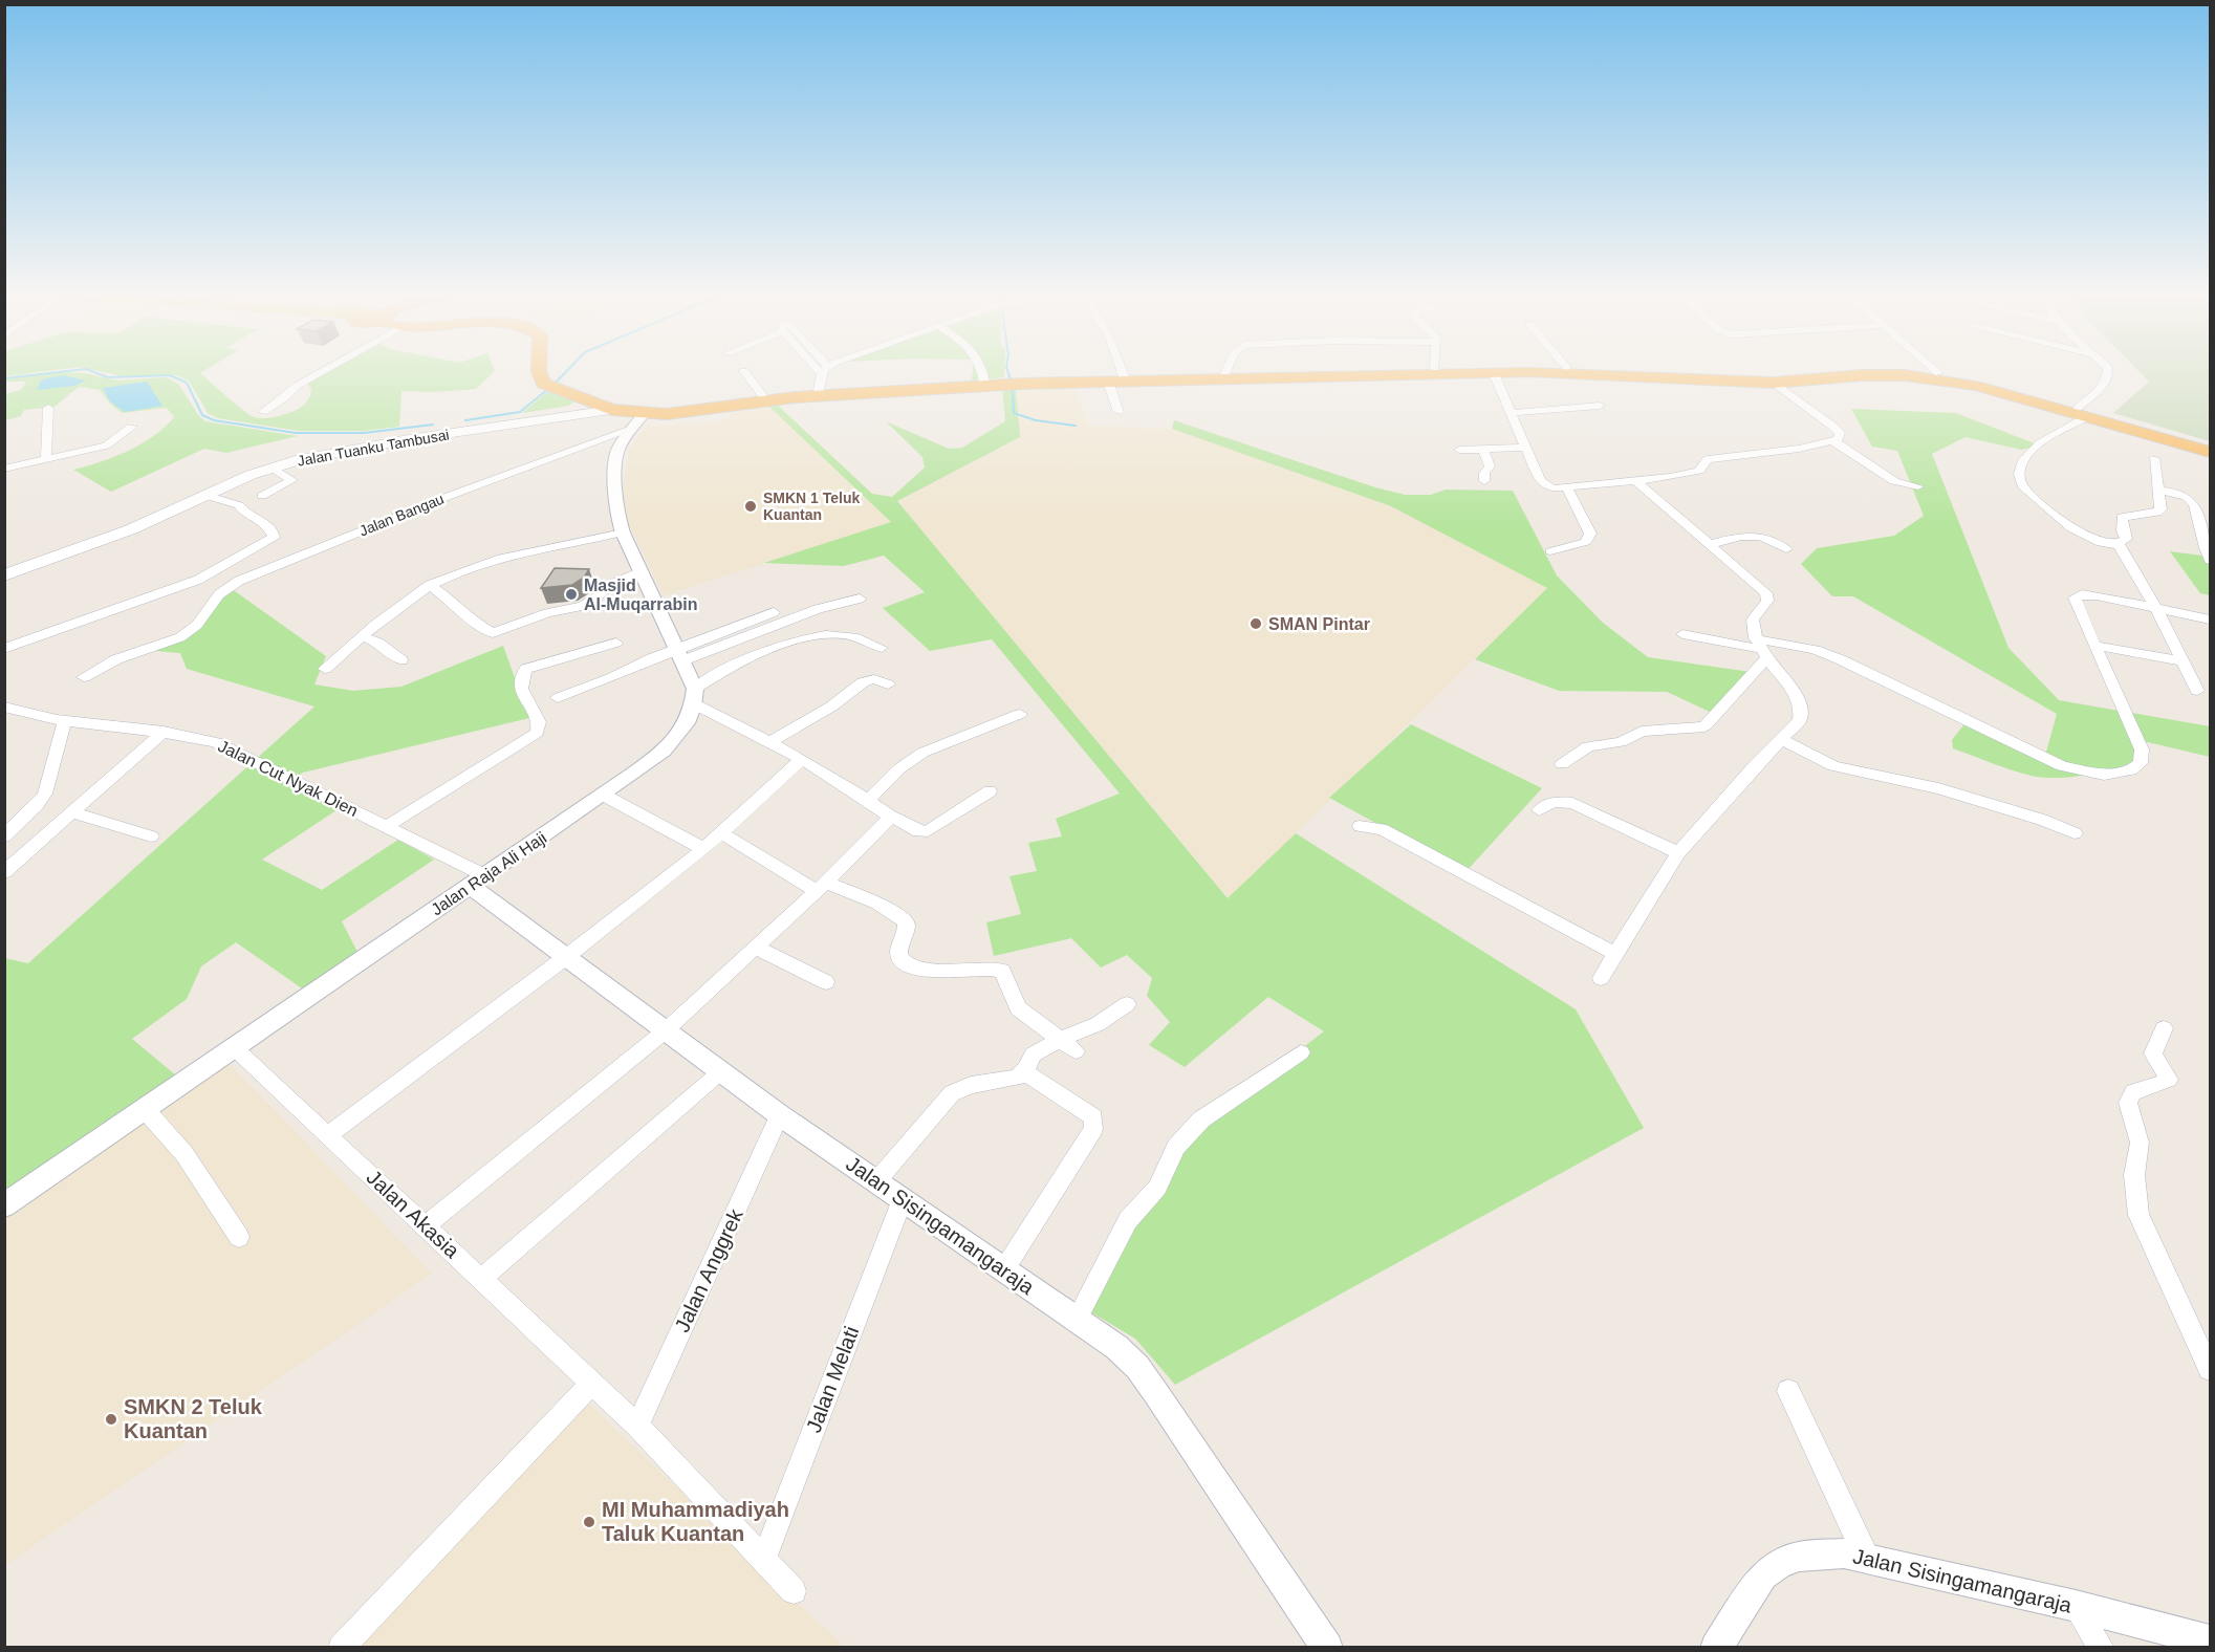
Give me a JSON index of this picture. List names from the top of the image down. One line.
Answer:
{"streets":{"main road":["Jalan Tuanku Tambusai"],"street":["Jalan Bangau","Jalan Cut Nyak Dien","Jalan Raja Ali Haji","Jalan Akasia","Jalan Sisingamangaraja","Jalan Anggrek","Jalan Melati"]},"crossings":[["Jalan Cut Nyak Dien","Jalan Raja Ali Haji"],["Jalan Cut Nyak Dien","Jalan Sisingamangaraja"],["Jalan Raja Ali Haji","Jalan Akasia"],["Jalan Raja Ali Haji","Jalan Sisingamangaraja"],["Jalan Akasia","Jalan Anggrek"],["Jalan Akasia","Jalan Melati"],["Jalan Sisingamangaraja","Jalan Anggrek"],["Jalan Sisingamangaraja","Jalan Melati"]],"places":["SMKN 1 Teluk Kuantan","Masjid Al-Muqarrabin","SMAN Pintar","SMKN 2 Teluk Kuantan","MI Muhammadiyah Taluk Kuantan"]}
